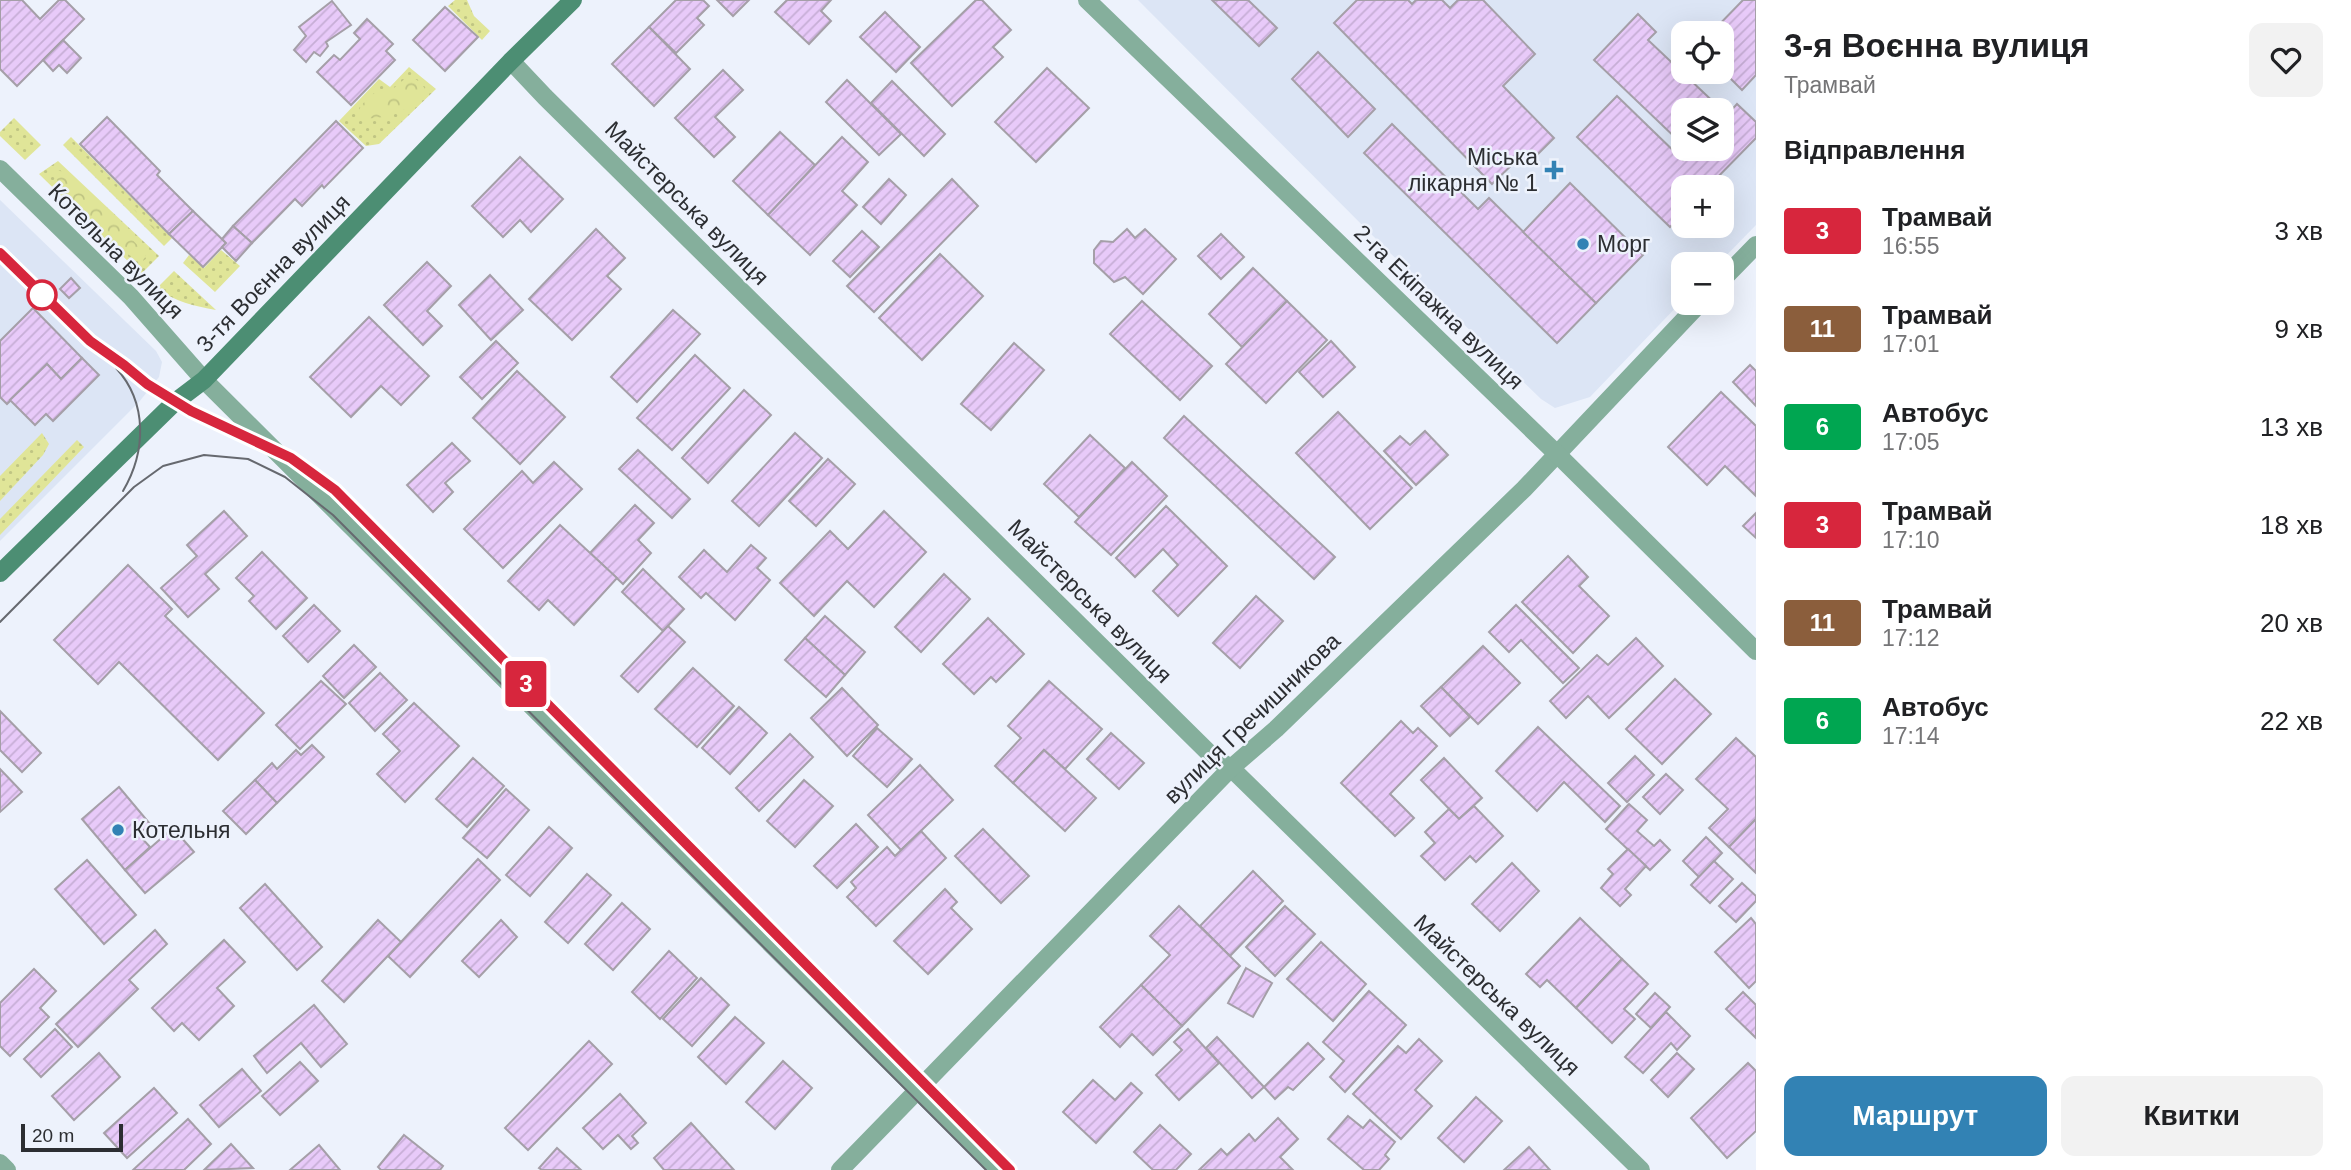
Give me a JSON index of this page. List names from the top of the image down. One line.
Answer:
{"streets":{"main road":["3-тя Воєнна вулиця"],"street":["Майстерська вулиця","Котельна вулиця","2-га Екіпажна вулиця","вулиця Гречишникова"]},"crossings":[["Майстерська вулиця","3-тя Воєнна вулиця"],["Майстерська вулиця","вулиця Гречишникова"],["Котельна вулиця","3-тя Воєнна вулиця"],["Котельна вулиця","вулиця Гречишникова"],["2-га Екіпажна вулиця","вулиця Гречишникова"]],"places":{"health":["Міська лікарня № 1"],"other":["Морг","Котельня"]},"lines":["tram line 3"],"scale_bar":"20 m","page":{"on_map":"3","heading":[["3-я Воєнна вулиця","Трамвай"],"Відправлення"],"map_buttons":["+","−"],"list":[{"mark":"3","name":"Трамвай","note":"16:55","value":"3 хв"},{"mark":"11","name":"Трамвай","note":"17:01","value":"9 хв"},{"mark":"6","name":"Автобус","note":"17:05","value":"13 хв"},{"mark":"3","name":"Трамвай","note":"17:10","value":"18 хв"},{"mark":"11","name":"Трамвай","note":"17:12","value":"20 хв"},{"mark":"6","name":"Автобус","note":"17:14","value":"22 хв"}],"buttons":["Маршрут","Квитки"],"scale":"20 m"}}
